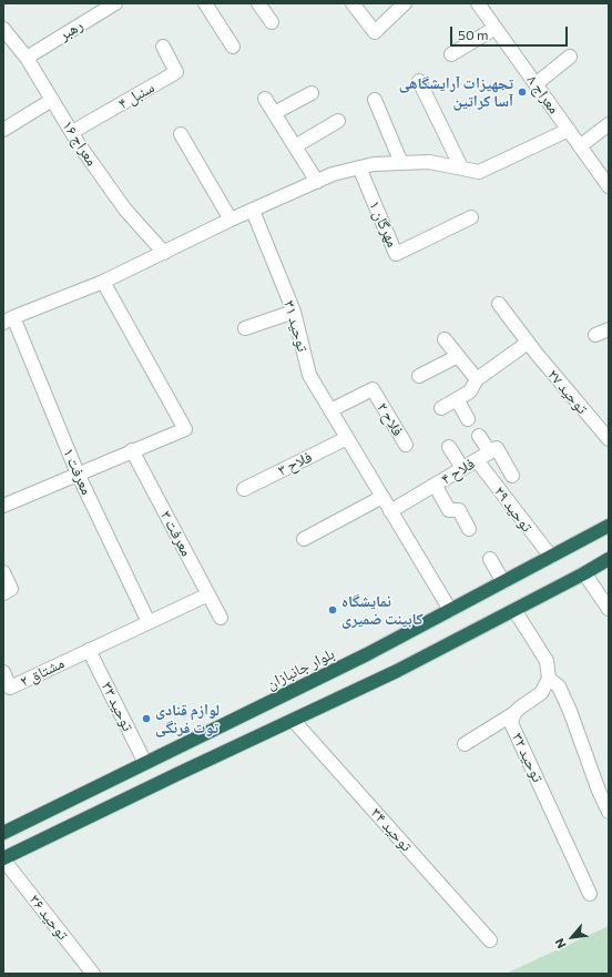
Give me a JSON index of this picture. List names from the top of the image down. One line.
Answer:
{"streets":{"highway":["بلوار جانبازان"],"street":["رهبر","معراج ۸","سنبل ۴","معراج ۱۶","مهرگان ۱","توحید ۳۱","توحید ۲۷","فلاح ۲","فلاح ۳","معرفت ۱","فلاح ۴","توحید ۲۹","معرفت ۳","مشتاق ۲","توحید ۳۳","توحید ۳۲","توحید ۳۴","توحید ۳۶"]},"crossings":[["رهبر","معراج ۱۶"],["سنبل ۴","معراج ۱۶"],["توحید ۳۱","فلاح ۲"],["توحید ۳۱","فلاح ۳"],["توحید ۳۱","فلاح ۴"],["توحید ۳۱","بلوار جانبازان"],["فلاح ۴","توحید ۲۹"],["توحید ۲۹","بلوار جانبازان"],["بلوار جانبازان","توحید ۳۳"],["مشتاق ۲","توحید ۳۳"]],"places":["تجهیزات آرایشگاهی آسا کراتین","نمایشگاه کابینت ضمیری","لوازم قنادی توت فرنگی"],"scale_bar":"50 m","north":"bottom left"}
